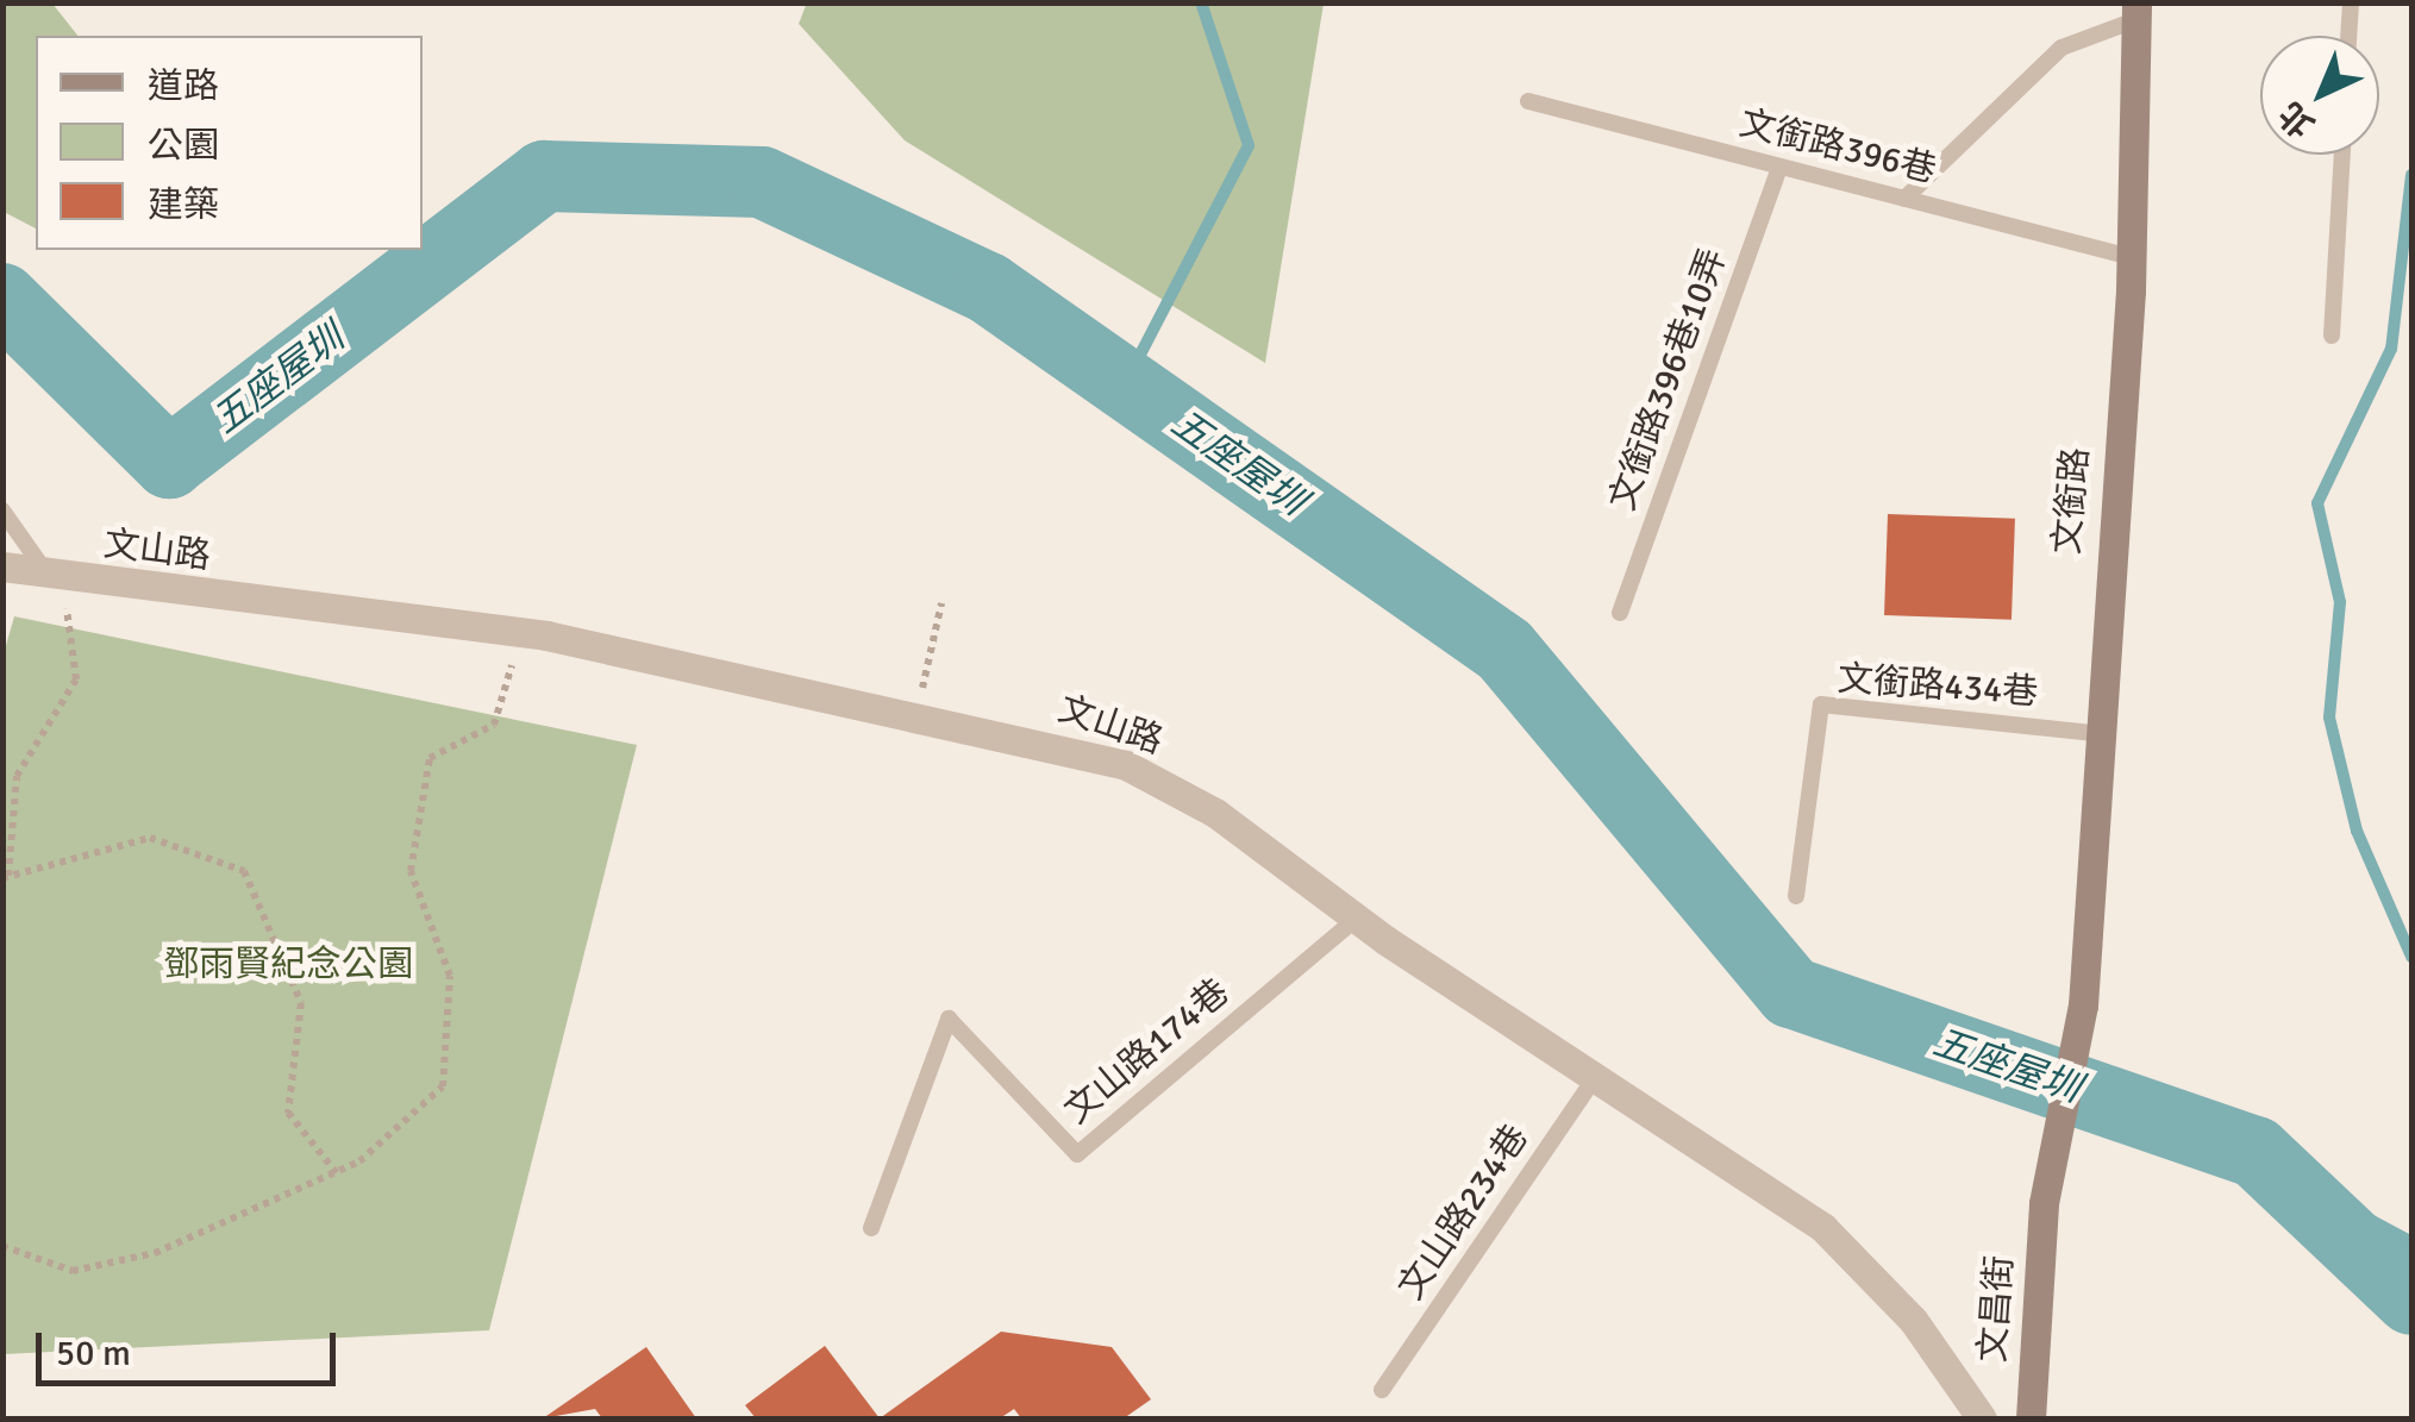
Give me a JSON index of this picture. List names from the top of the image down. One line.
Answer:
{"streets":{"main road":["文銜路","文昌街"],"street":["文山路"],"lane":["文銜路396巷","文銜路396巷10弄","文銜路434巷","文山路174巷","文山路234巷"]},"crossings":[["文銜路396巷","文銜路396巷10弄"],["文銜路396巷","文銜路"],["文銜路","文銜路434巷"],["文銜路","文昌街"],["文山路","文山路174巷"],["文山路","文山路234巷"]],"water":["五座屋圳"],"parks":["鄧雨賢紀念公園"],"legend":["道路","公園","建築"],"scale_bar":"50 m","north":"bottom left"}
